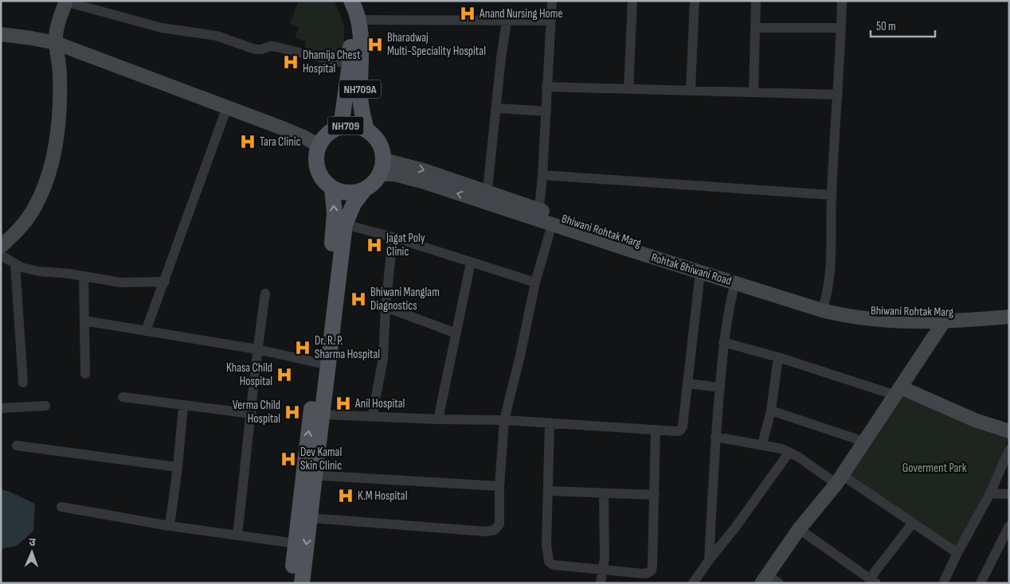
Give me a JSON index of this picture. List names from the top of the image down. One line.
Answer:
{"streets":{"main road":["NH709A","NH709","Bhiwani Rohtak Marg","Rohtak Bhiwani Road"]},"crossings":[["NH709A","NH709"],["NH709A","Bhiwani Rohtak Marg"],["NH709","Bhiwani Rohtak Marg"],["Bhiwani Rohtak Marg","Rohtak Bhiwani Road"]],"parks":["Goverment Park"],"places":{"hospital":["Anand Nursing Home","Bharadwaj Multi-Speciality Hospital","Dhamija Chest Hospital","Tara Clinic","Jagat Poly Clinic","Bhiwani Manglam Diagnostics","Dr. R. P. Sharma Hospital","Khasa Child Hospital","Anil Hospital","Verma Child Hospital","Dev Kamal Skin Clinic","K.M Hospital"]},"scale_bar":"50 m","north":"top"}
